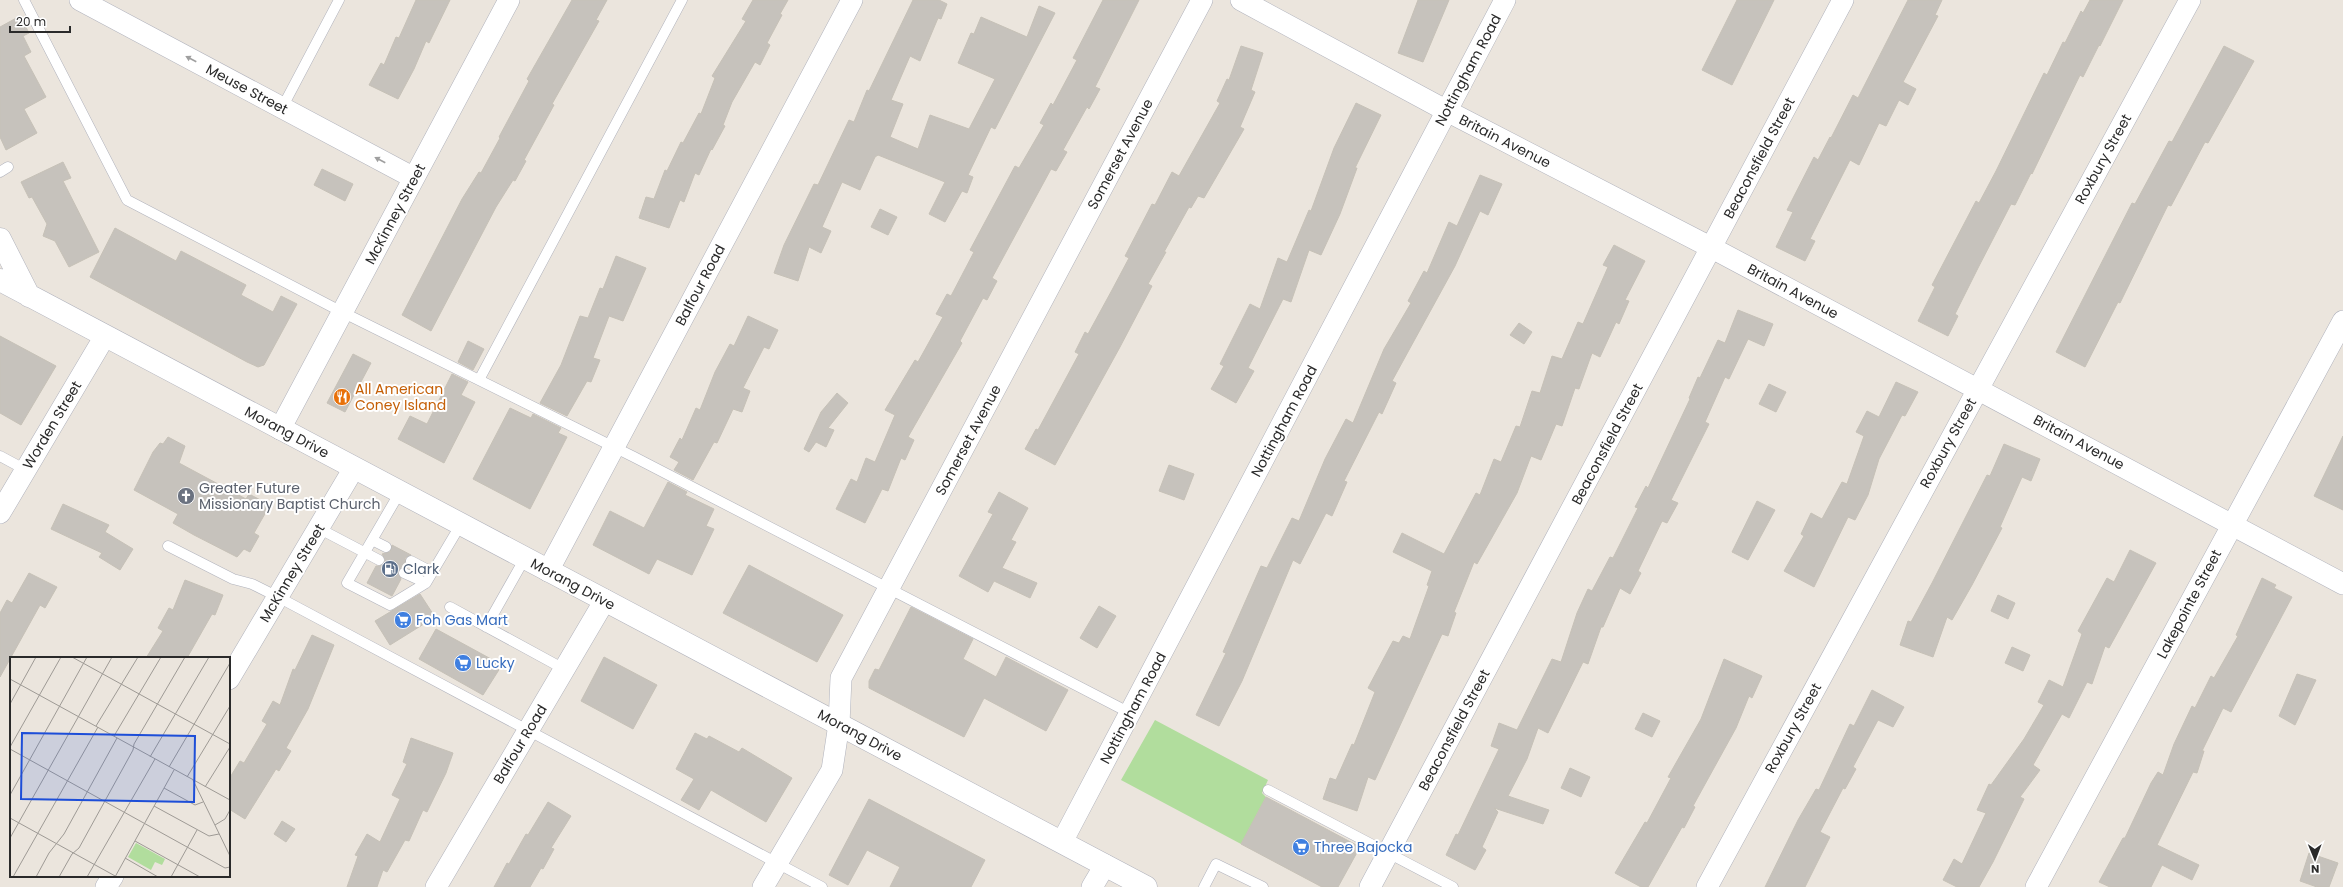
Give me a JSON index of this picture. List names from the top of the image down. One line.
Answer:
{"streets":{"street":["Nottingham Road","Meuse Street","Britain Avenue","Somerset Avenue","Beaconsfield Street","Roxbury Street","McKinney Street","Balfour Road","Worden Street","Morang Drive","Lakepointe Street"]},"crossings":[["Nottingham Road","Britain Avenue"],["Nottingham Road","Morang Drive"],["Meuse Street","McKinney Street"],["Britain Avenue","Beaconsfield Street"],["Britain Avenue","Roxbury Street"],["Britain Avenue","Lakepointe Street"],["Somerset Avenue","Morang Drive"],["McKinney Street","Morang Drive"],["Balfour Road","Morang Drive"],["Worden Street","Morang Drive"]],"one_way":["Meuse Street"],"places":{"restaurant":["All American Coney Island"],"church":["Greater Future Missionary Baptist Church"],"fuel station":["Clark"],"supermarket":["Foh Gas Mart","Lucky","Three Bajocka"]},"scale_bar":"20 m","north":"bottom"}
